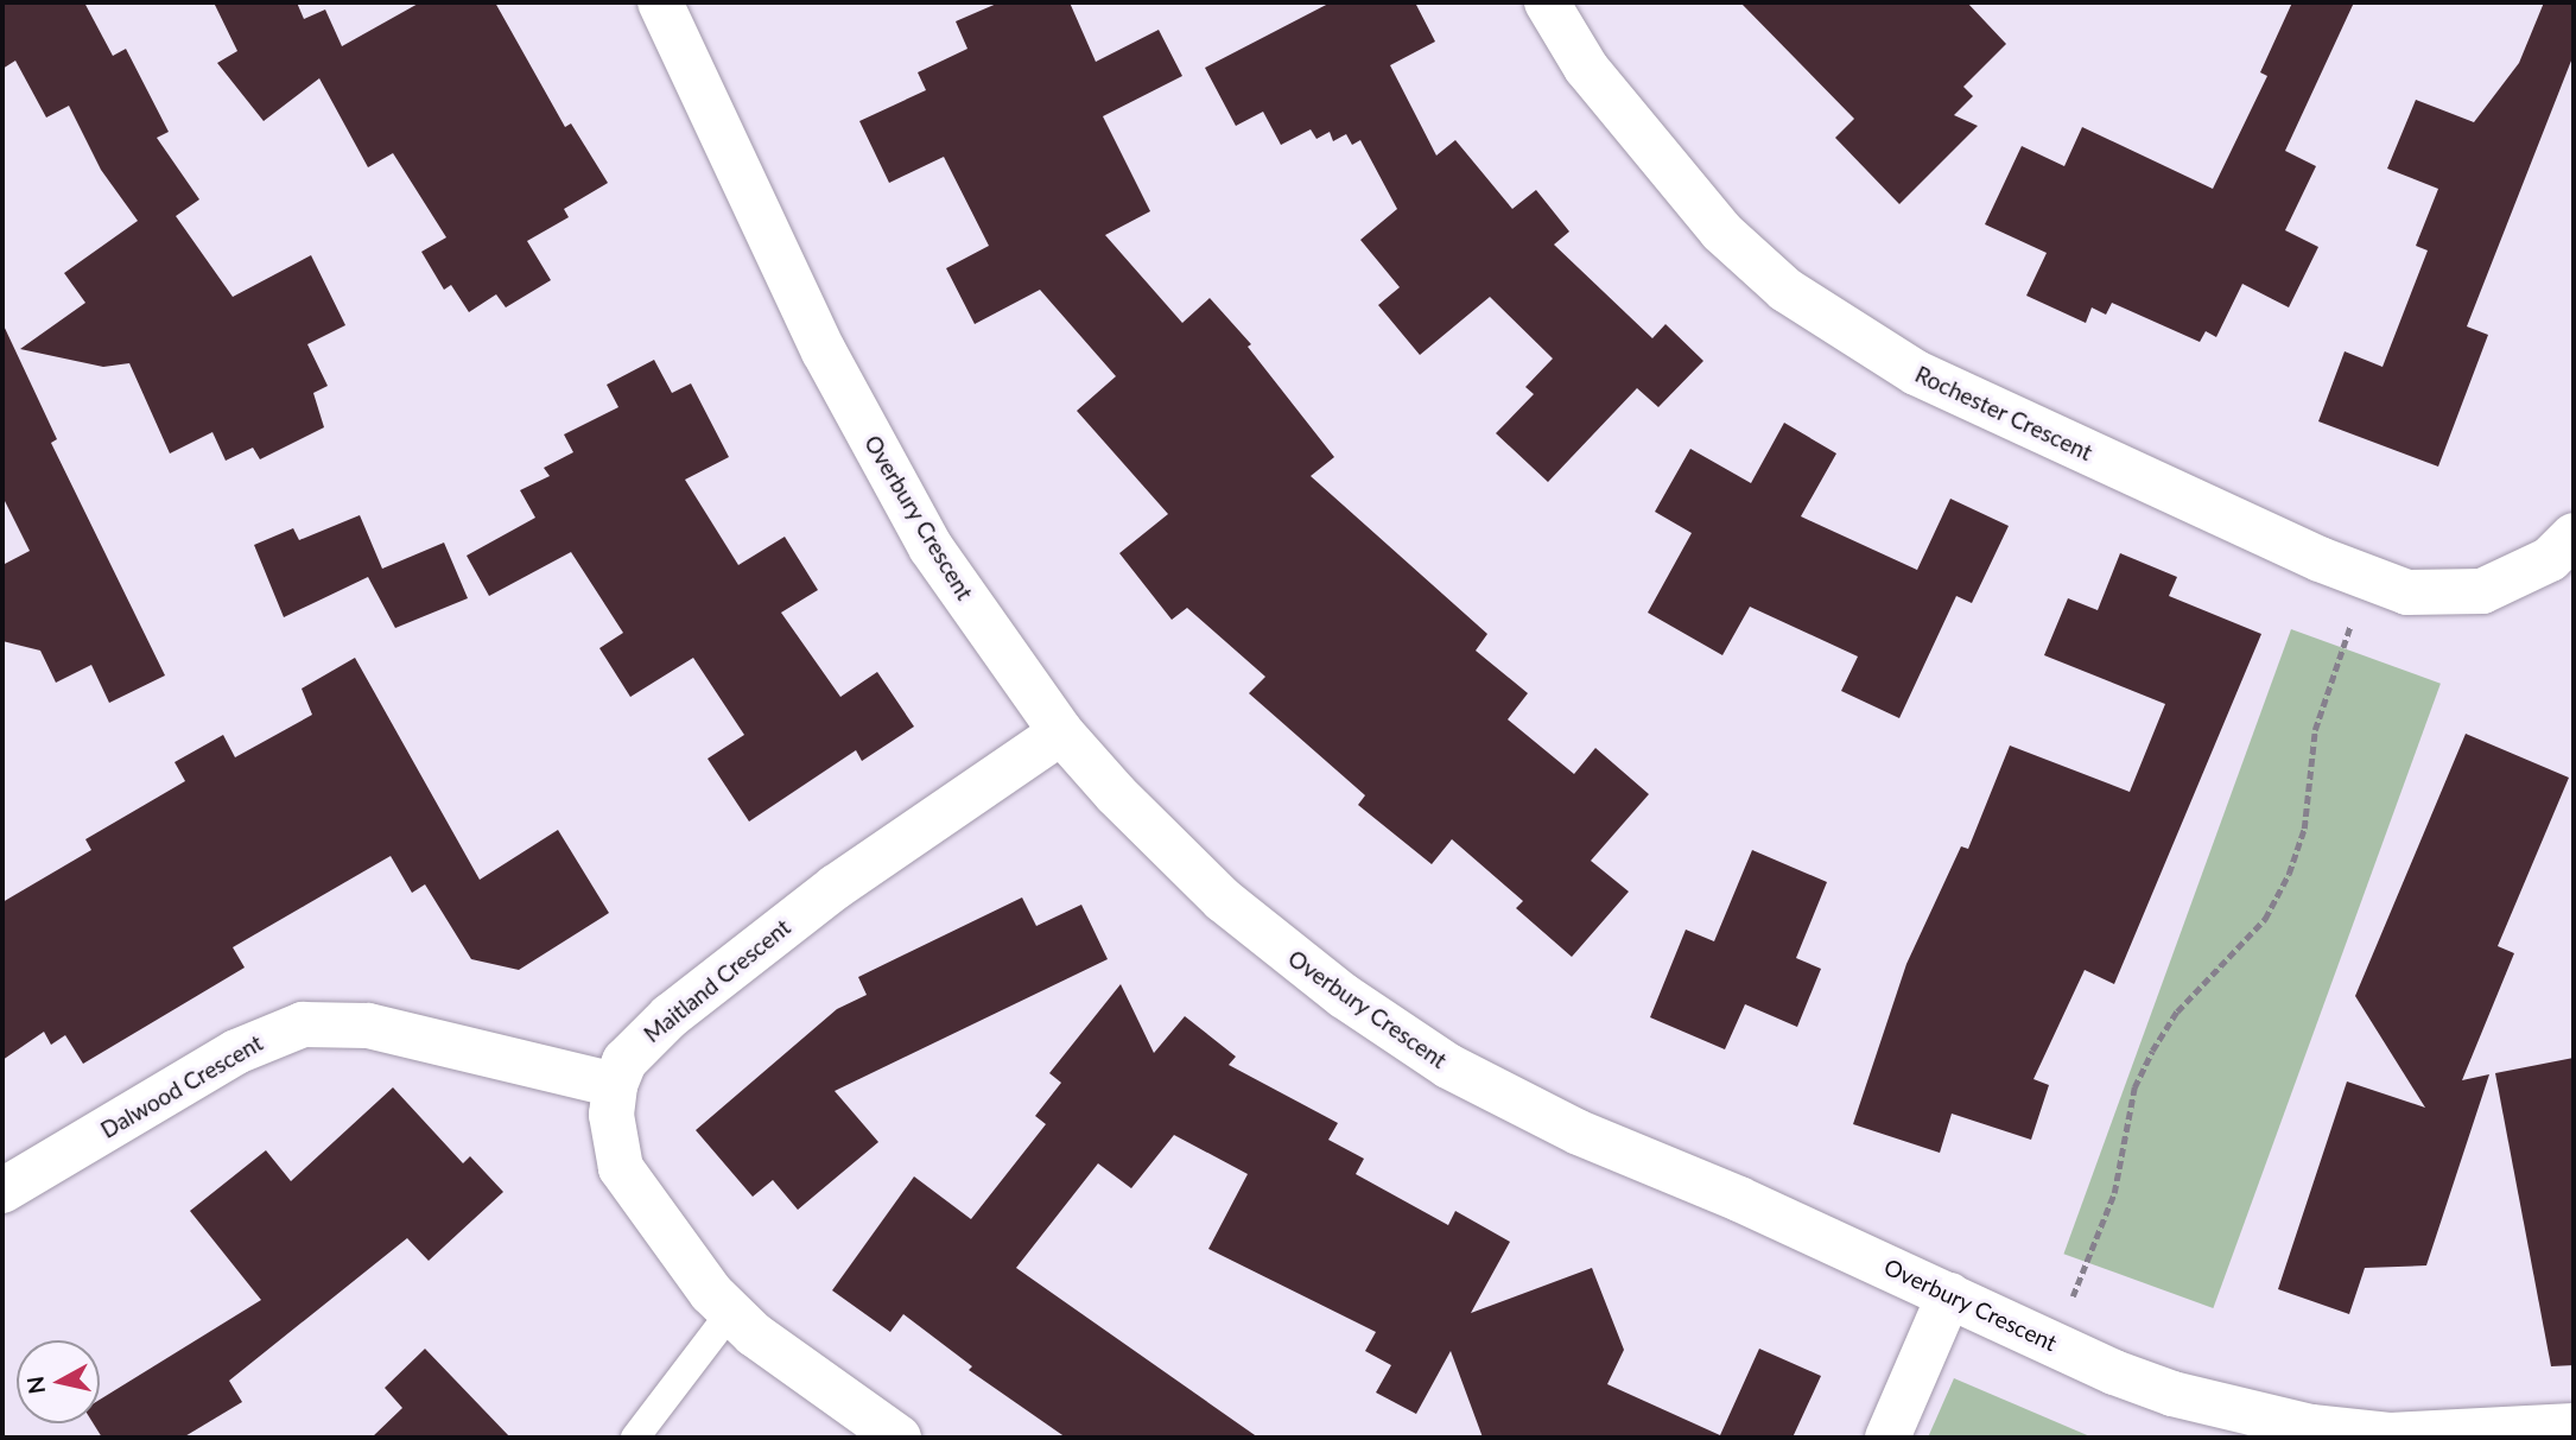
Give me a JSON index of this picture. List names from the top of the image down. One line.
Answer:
{"streets":{"street":["Rochester Crescent","Overbury Crescent","Maitland Crescent","Dalwood Crescent"]},"crossings":[["Overbury Crescent","Maitland Crescent"],["Maitland Crescent","Dalwood Crescent"]],"north":"left"}
